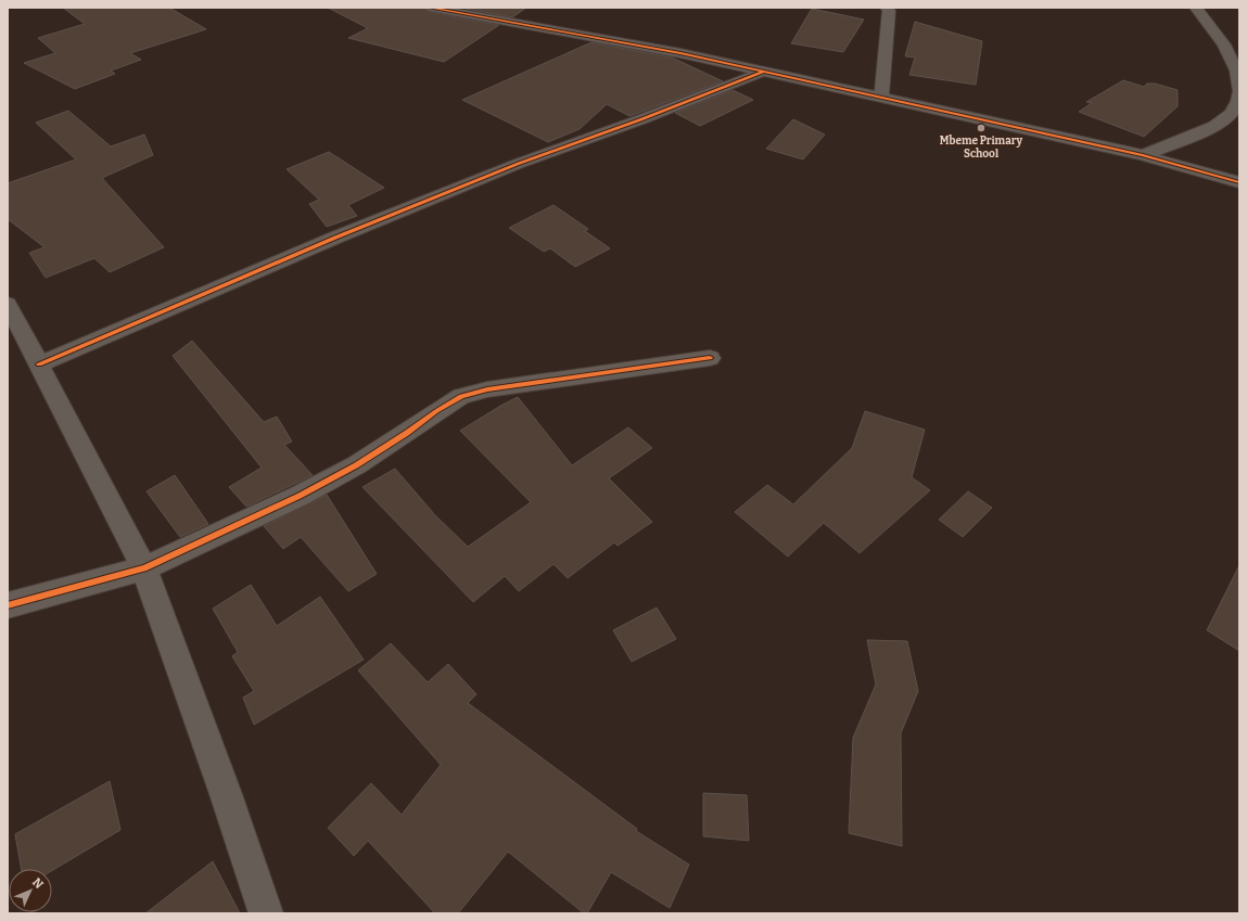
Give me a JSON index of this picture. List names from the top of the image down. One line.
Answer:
{"places":["Mbeme Primary School"],"north":"top right"}
